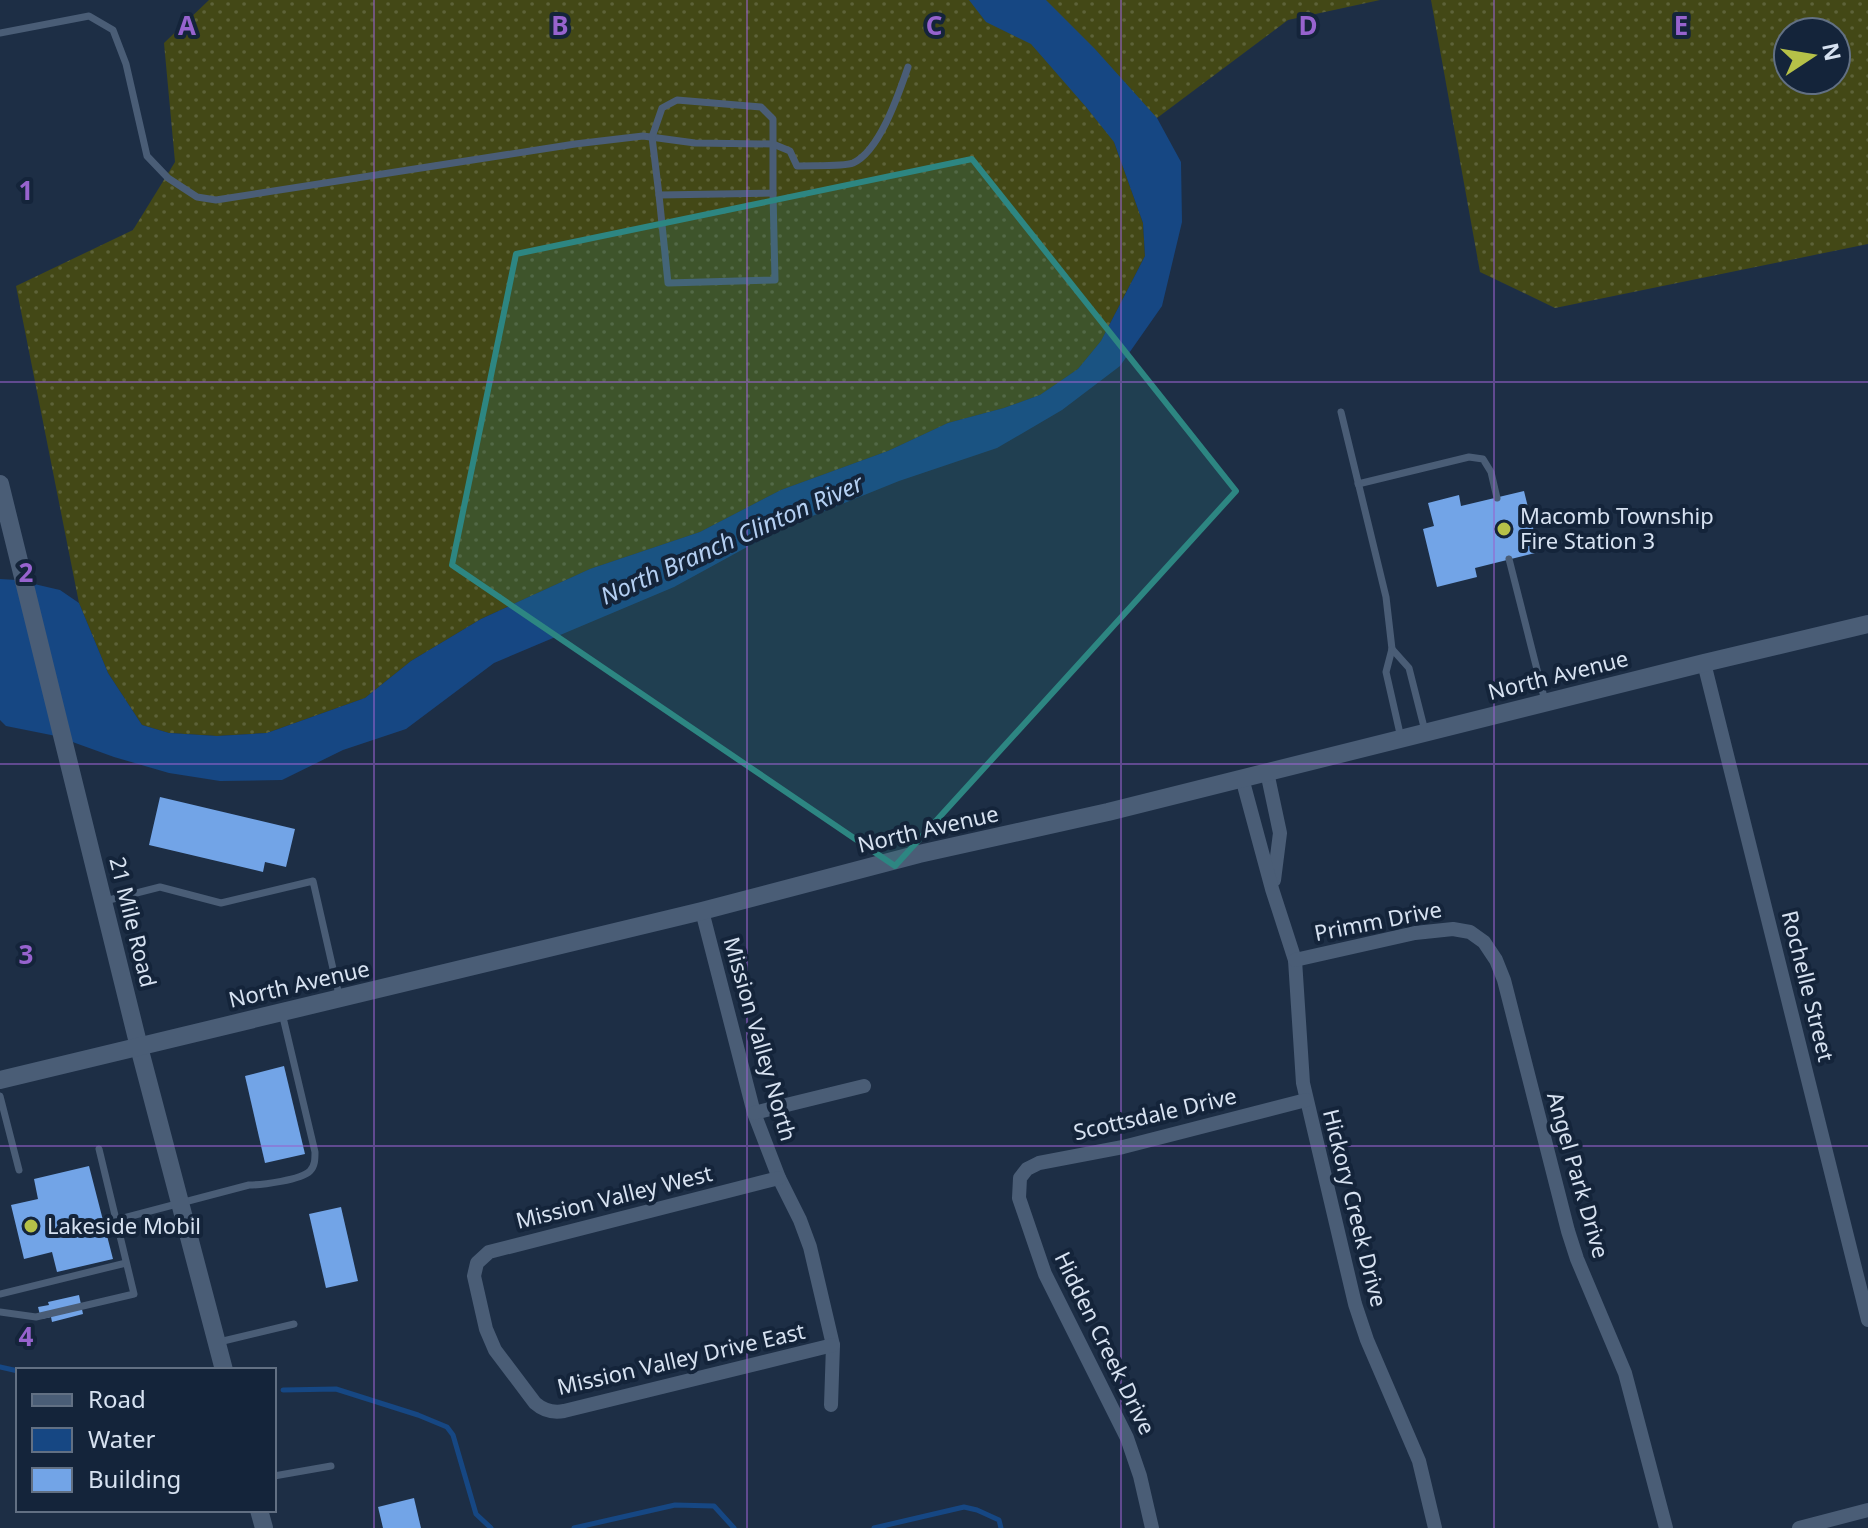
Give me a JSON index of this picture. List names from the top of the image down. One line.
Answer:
{"streets":{"street":["North Avenue","Primm Drive","21 Mile Road","Rochelle Street","Mission Valley North","Scottsdale Drive","Angel Park Drive","Mission Valley West","Hickory Creek Drive","Hidden Creek Drive","Mission Valley Drive East"]},"crossings":[["North Avenue","21 Mile Road"],["North Avenue","Rochelle Street"],["North Avenue","Mission Valley North"],["North Avenue","Hickory Creek Drive"],["Primm Drive","Angel Park Drive"],["Primm Drive","Hickory Creek Drive"],["Mission Valley North","Mission Valley West"],["Mission Valley North","Mission Valley Drive East"],["Scottsdale Drive","Hickory Creek Drive"],["Scottsdale Drive","Hidden Creek Drive"],["Mission Valley West","Mission Valley Drive East"]],"water":["North Branch Clinton River"],"places":["Macomb Township Fire Station 3","Lakeside Mobil"],"legend":["Road","Water","Building"],"north":"right","grid":{"columns":["A","B","C","D","E"],"rows":["1","2","3","4"]}}
